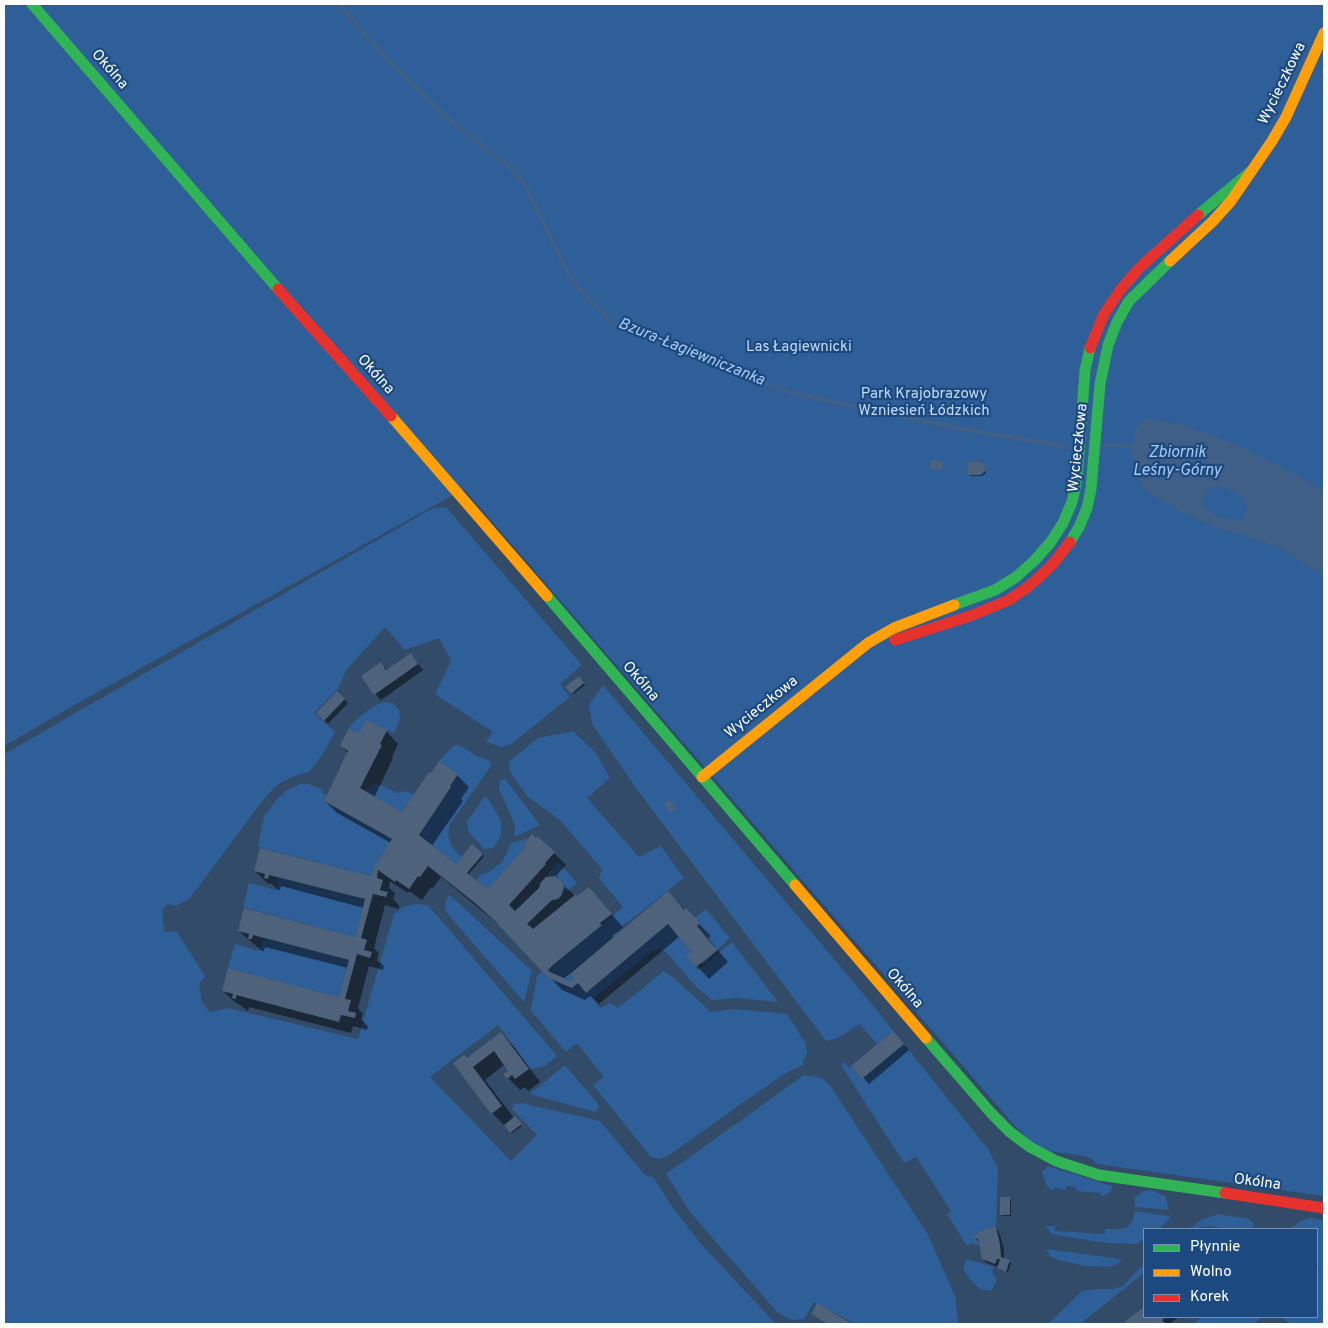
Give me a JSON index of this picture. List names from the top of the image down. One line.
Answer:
{"streets":{"street":["Okólna","Wycieczkowa"]},"crossings":[["Okólna","Wycieczkowa"]],"water":["Bzura-Łagiewniczanka","Zbiornik Leśny-Górny"],"parks":["Las Łagiewnicki","Park Krajobrazowy Wzniesień Łódzkich"],"legend":["Płynnie","Wolno","Korek"]}
